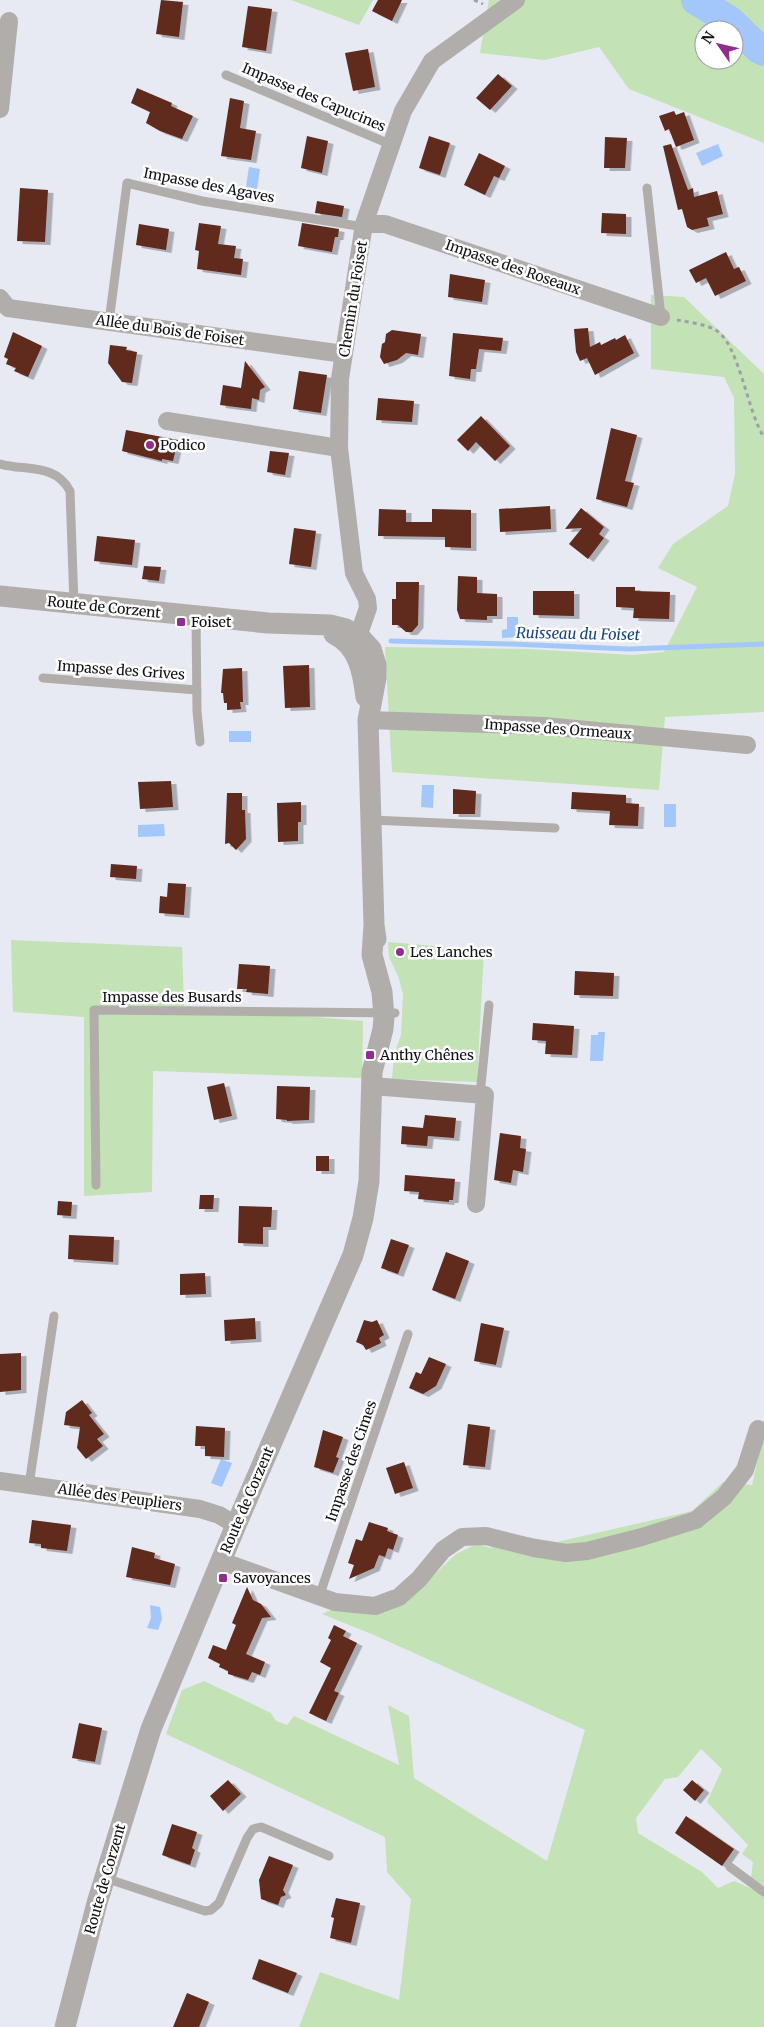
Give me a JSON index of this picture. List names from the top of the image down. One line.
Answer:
{"streets":{"street":["Impasse des Roseaux","Chemin du Foiset","Allée du Bois de Foiset","Route de Corzent","Impasse des Ormeaux","Allée des Peupliers"],"lane":["Impasse des Capucines","Impasse des Agaves","Impasse des Grives","Impasse des Busards","Impasse des Cimes"]},"crossings":[["Impasse des Capucines","Chemin du Foiset"],["Impasse des Agaves","Impasse des Roseaux"],["Impasse des Agaves","Chemin du Foiset"],["Impasse des Agaves","Allée du Bois de Foiset"],["Impasse des Roseaux","Chemin du Foiset"],["Chemin du Foiset","Allée du Bois de Foiset"],["Chemin du Foiset","Route de Corzent"],["Route de Corzent","Impasse des Ormeaux"],["Route de Corzent","Impasse des Busards"],["Route de Corzent","Allée des Peupliers"]],"water":["Ruisseau du Foiset"],"places":{"other":["Podico","Les Lanches"],"transit":["Foiset","Anthy Chênes","Savoyances"]},"north":"top left"}
